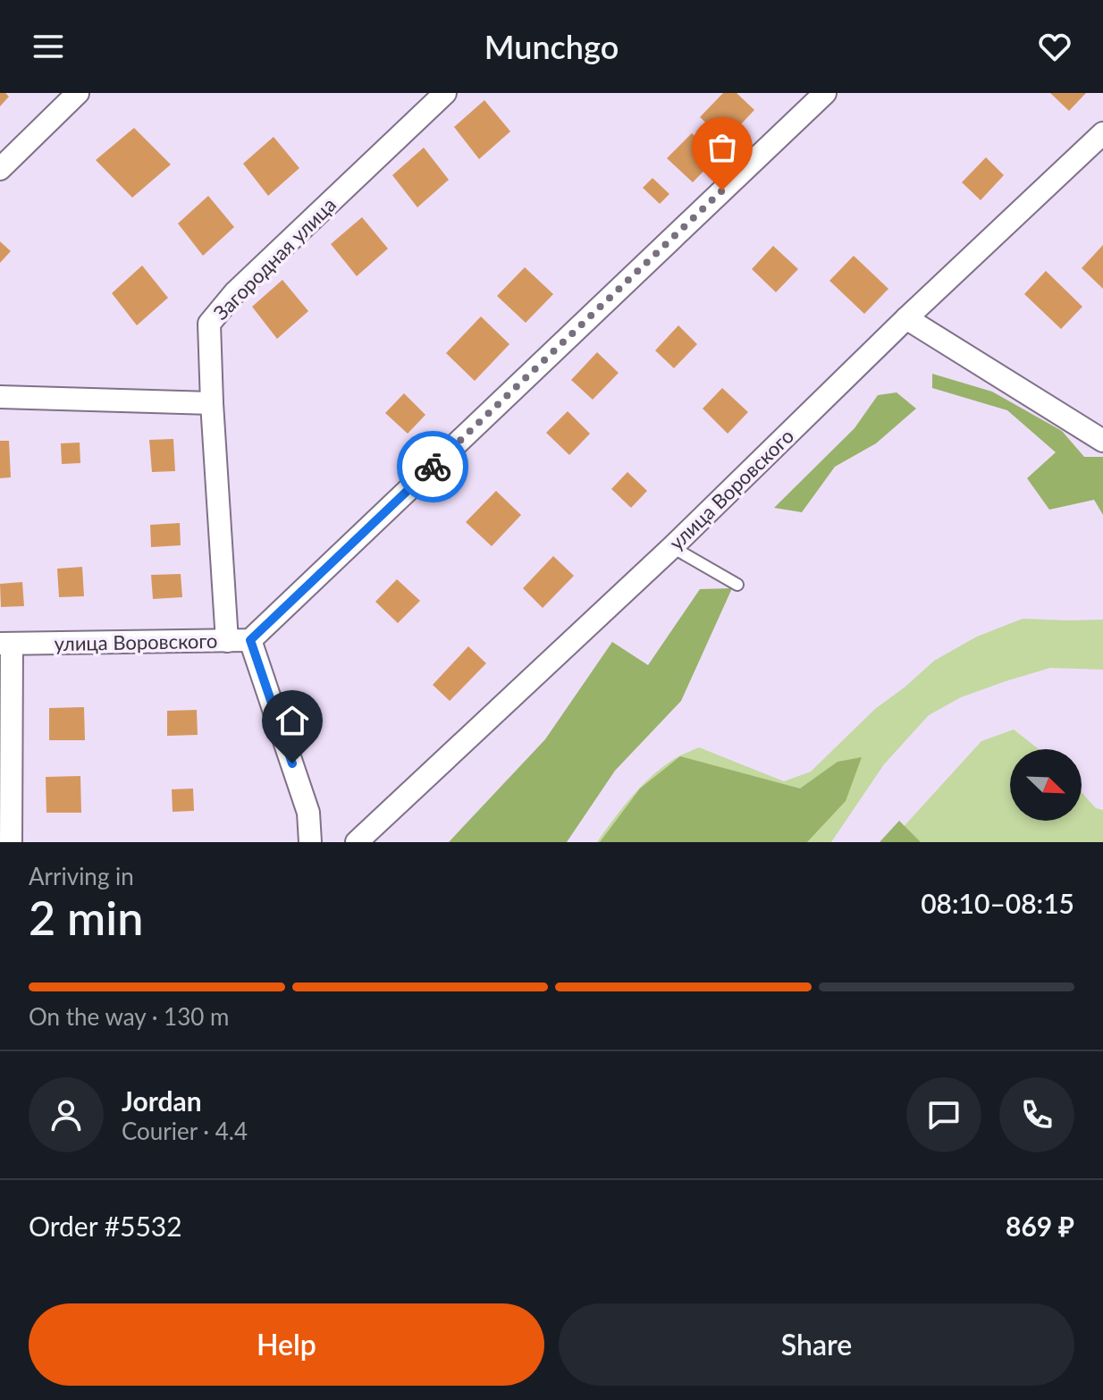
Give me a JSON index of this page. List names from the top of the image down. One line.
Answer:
{"streets":{"street":["Загородная улица","улица Воровского"]},"crossings":[["Загородная улица","улица Воровского"]],"north":"bottom right","page":{"header":"Munchgo","heading":["2 min","Arriving in","08:10–08:15"],"panel":["Jordan","Courier · 4.4","Order #5532","869 ₽"],"bar":"On the way · 130 m","buttons":["Help","Share"]}}
